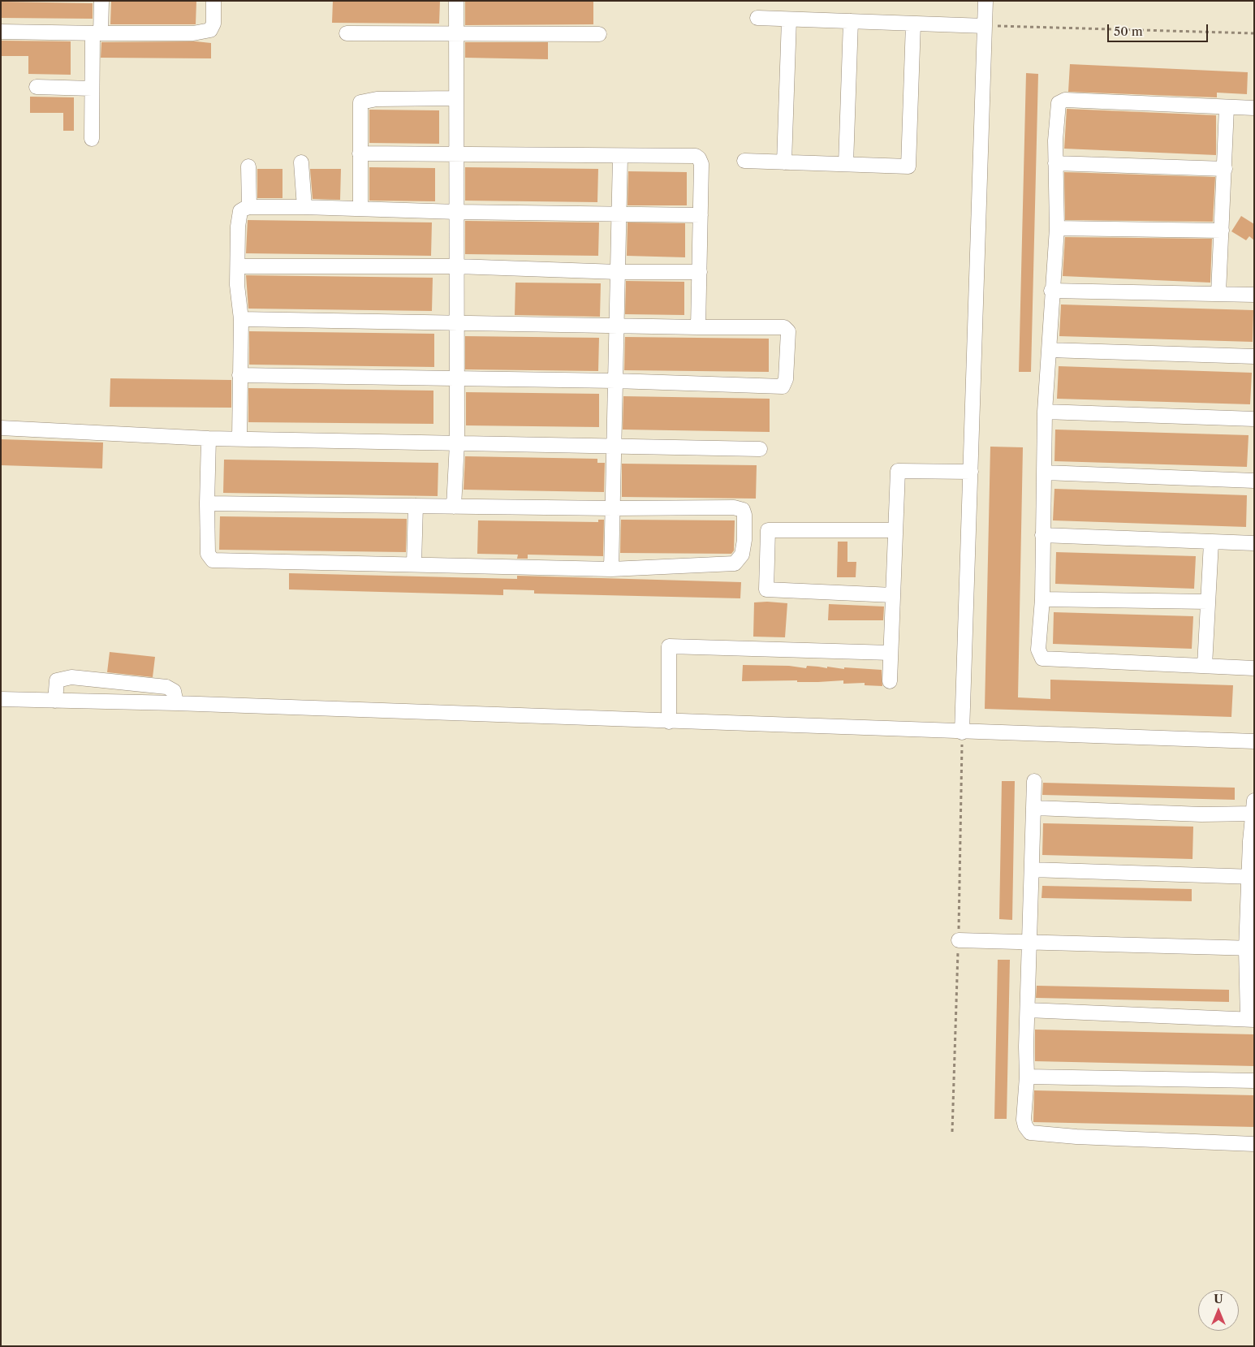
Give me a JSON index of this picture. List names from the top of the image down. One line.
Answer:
{"scale_bar":"50 m","north":"top"}
